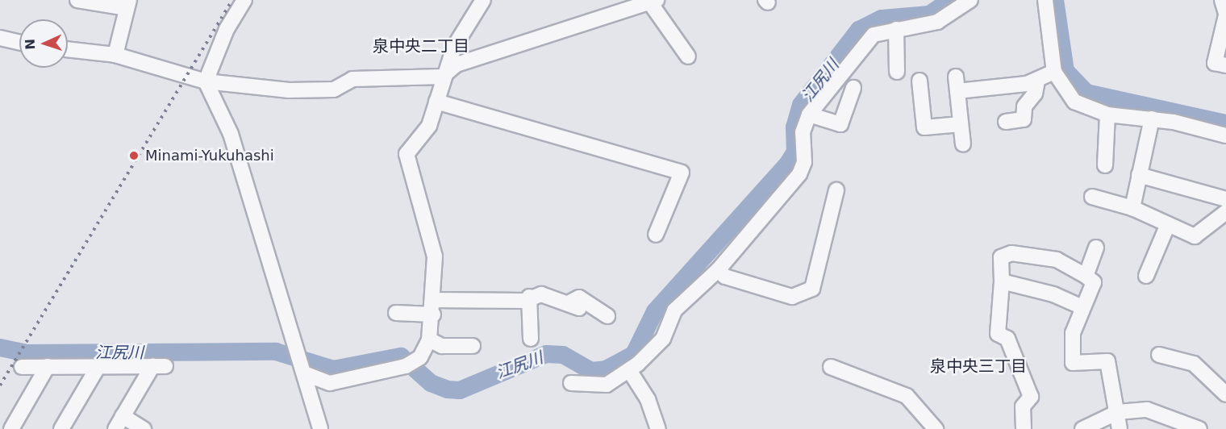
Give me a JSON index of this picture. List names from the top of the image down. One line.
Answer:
{"districts":["泉中央二丁目","泉中央三丁目"],"water":["江尻川"],"places":["Minami-Yukuhashi"],"north":"left"}
